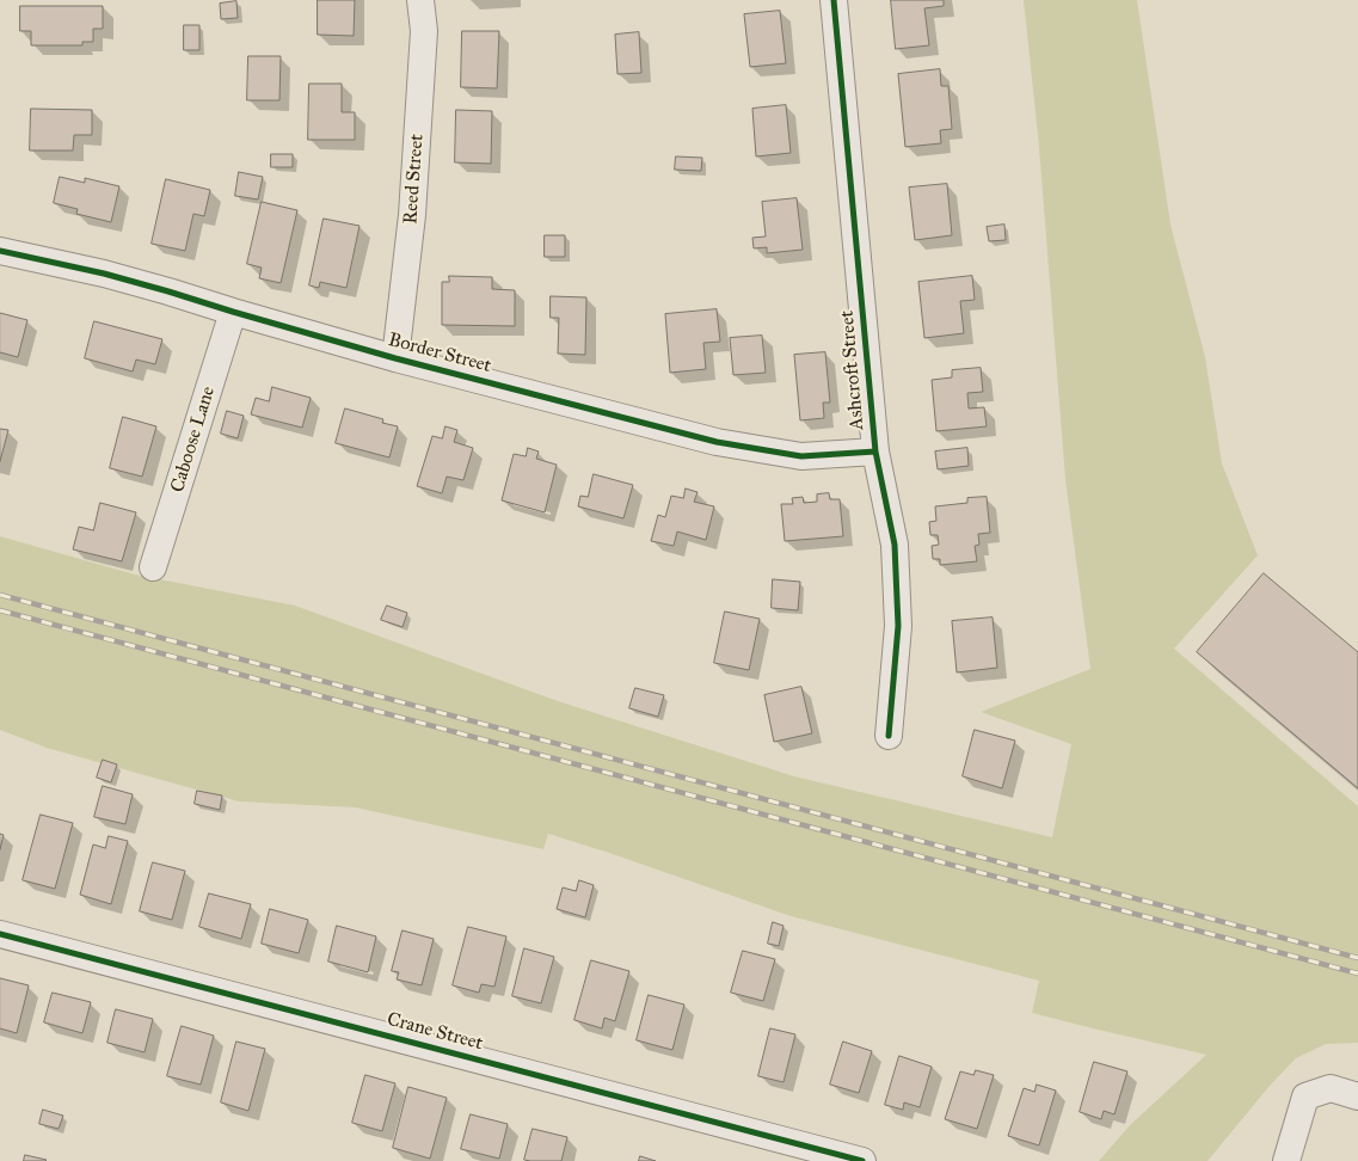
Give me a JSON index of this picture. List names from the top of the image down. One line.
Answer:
{"streets":{"street":["Reed Street","Border Street","Ashcroft Street","Caboose Lane","Crane Street"]},"crossings":[["Reed Street","Border Street"],["Border Street","Ashcroft Street"],["Border Street","Caboose Lane"]]}
